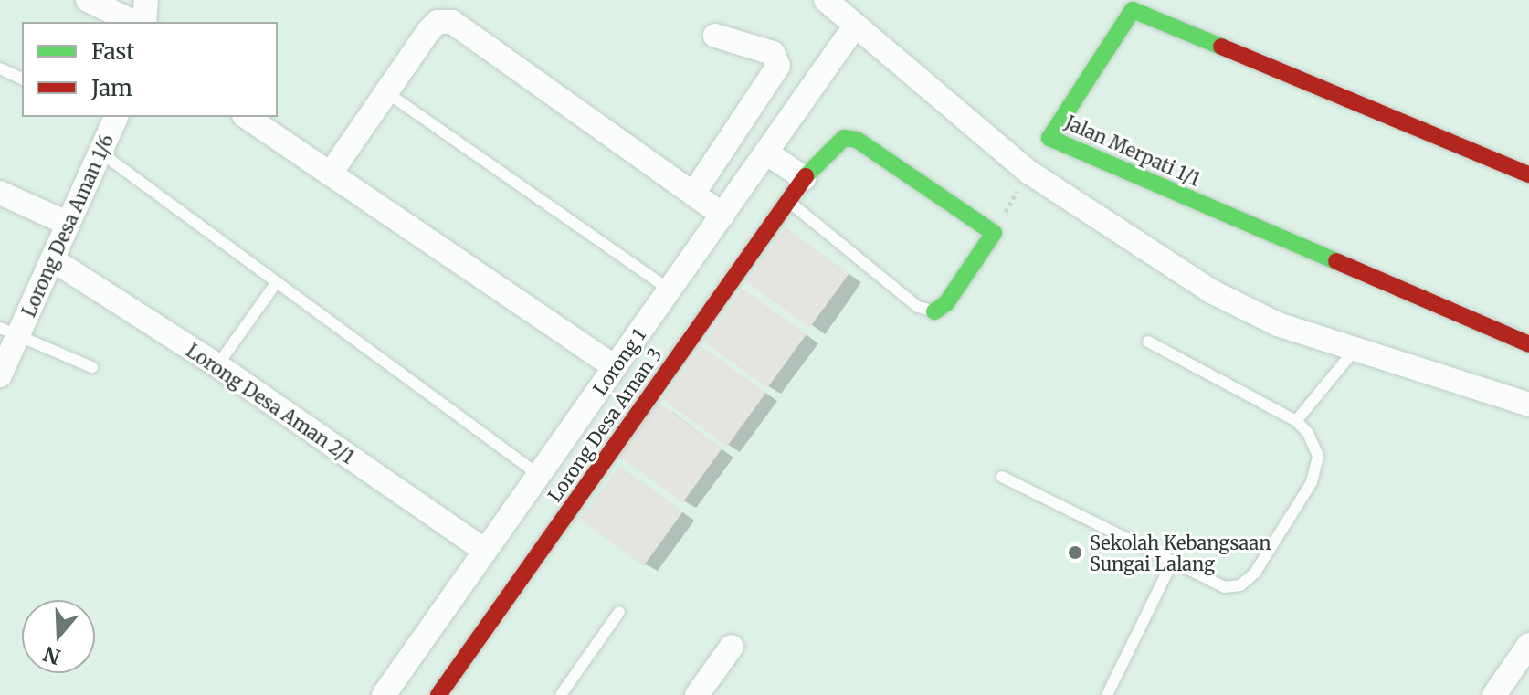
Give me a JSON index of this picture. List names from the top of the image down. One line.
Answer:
{"streets":{"street":["Jalan Merpati 1/1","Lorong Desa Aman 1/6","Lorong 1","Lorong Desa Aman 2/1","Lorong Desa Aman 3"]},"crossings":[["Lorong Desa Aman 1/6","Lorong Desa Aman 2/1"],["Lorong 1","Lorong Desa Aman 2/1"]],"places":["Sekolah Kebangsaan Sungai Lalang"],"legend":["Fast","Jam"],"north":"bottom"}
